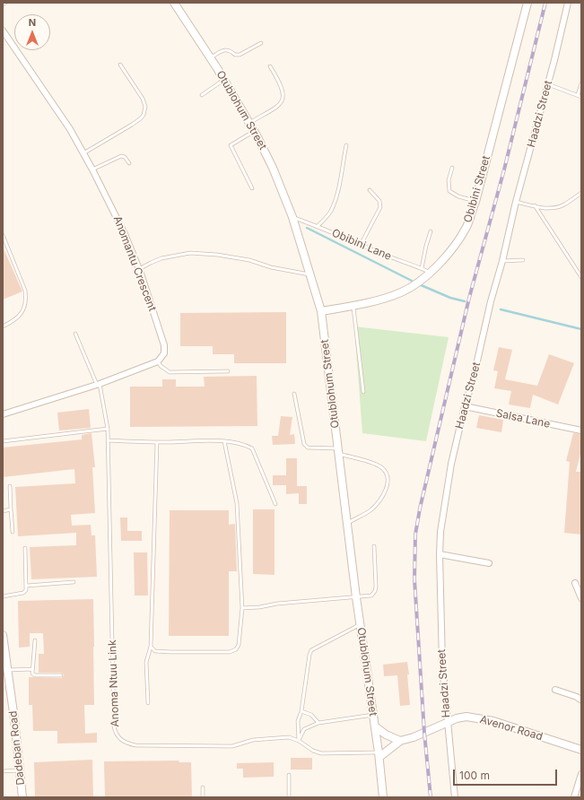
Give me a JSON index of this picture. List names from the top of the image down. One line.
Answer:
{"streets":{"street":["Otublohum Street","Haadzi Street","Obibini Street","Anomantu Crescent","Salsa Lane","Avenor Road","Dadeban Road"],"lane":["Obibini Lane","Anoma Ntuu Link"]},"crossings":[["Otublohum Street","Obibini Street"],["Otublohum Street","Obibini Lane"],["Otublohum Street","Anoma Ntuu Link"],["Otublohum Street","Avenor Road"],["Haadzi Street","Salsa Lane"],["Haadzi Street","Avenor Road"],["Obibini Street","Obibini Lane"],["Anoma Ntuu Link","Avenor Road"]],"scale_bar":"100 m","north":"top"}
